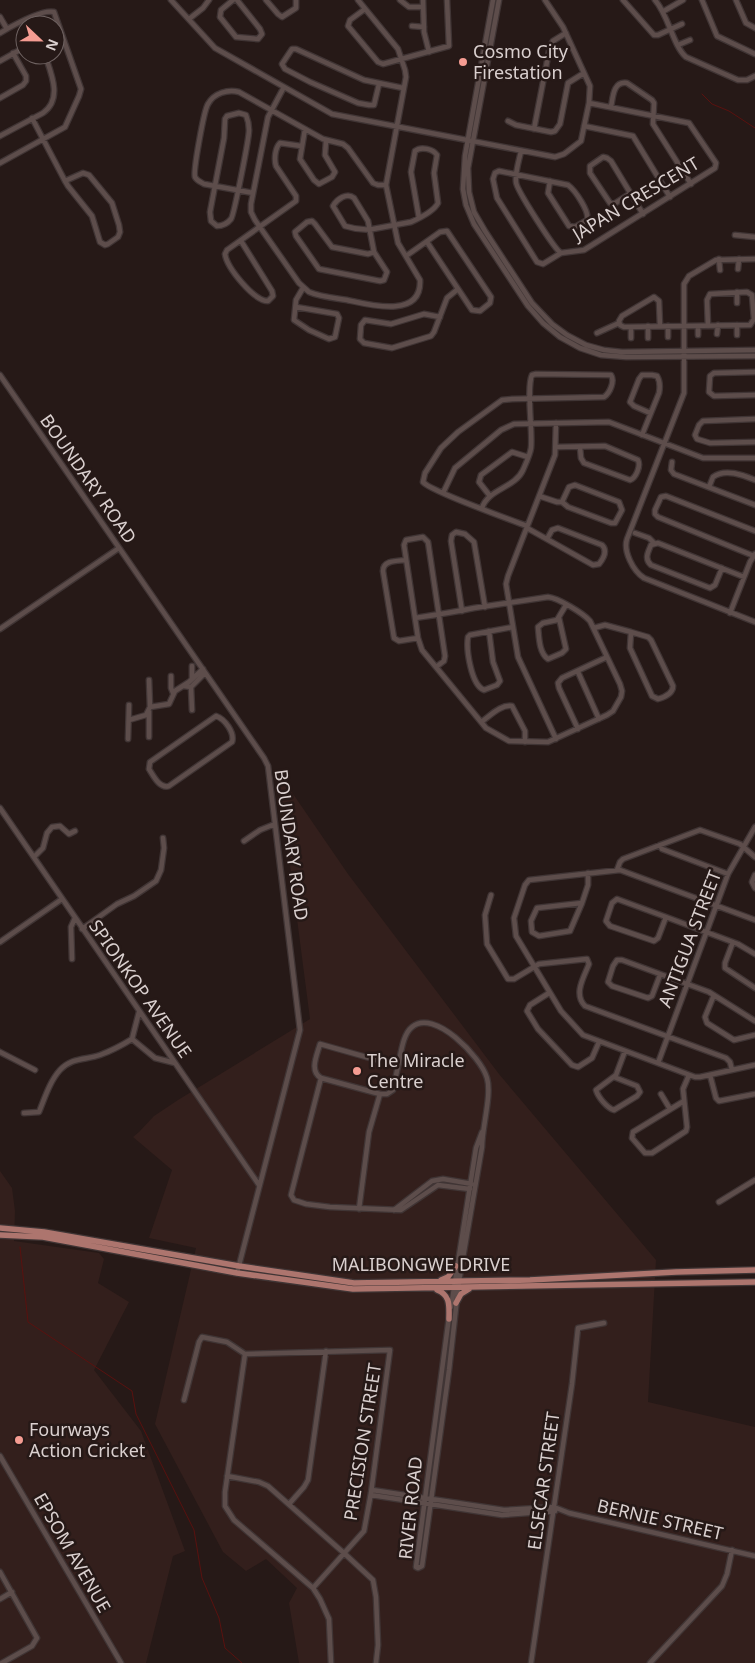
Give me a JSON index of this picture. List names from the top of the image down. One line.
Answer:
{"streets":{"main road":["MALIBONGWE DRIVE"],"street":["JAPAN CRESCENT","BOUNDARY ROAD","ANTIGUA STREET","SPIONKOP AVENUE","PRECISION STREET","ELSECAR STREET","RIVER ROAD","BERNIE STREET","EPSOM AVENUE"]},"crossings":[["BOUNDARY ROAD","SPIONKOP AVENUE"],["BOUNDARY ROAD","MALIBONGWE DRIVE"],["MALIBONGWE DRIVE","RIVER ROAD"],["ELSECAR STREET","BERNIE STREET"]],"places":["Cosmo City Firestation","The Miracle Centre","Fourways Action Cricket"],"north":"right"}
